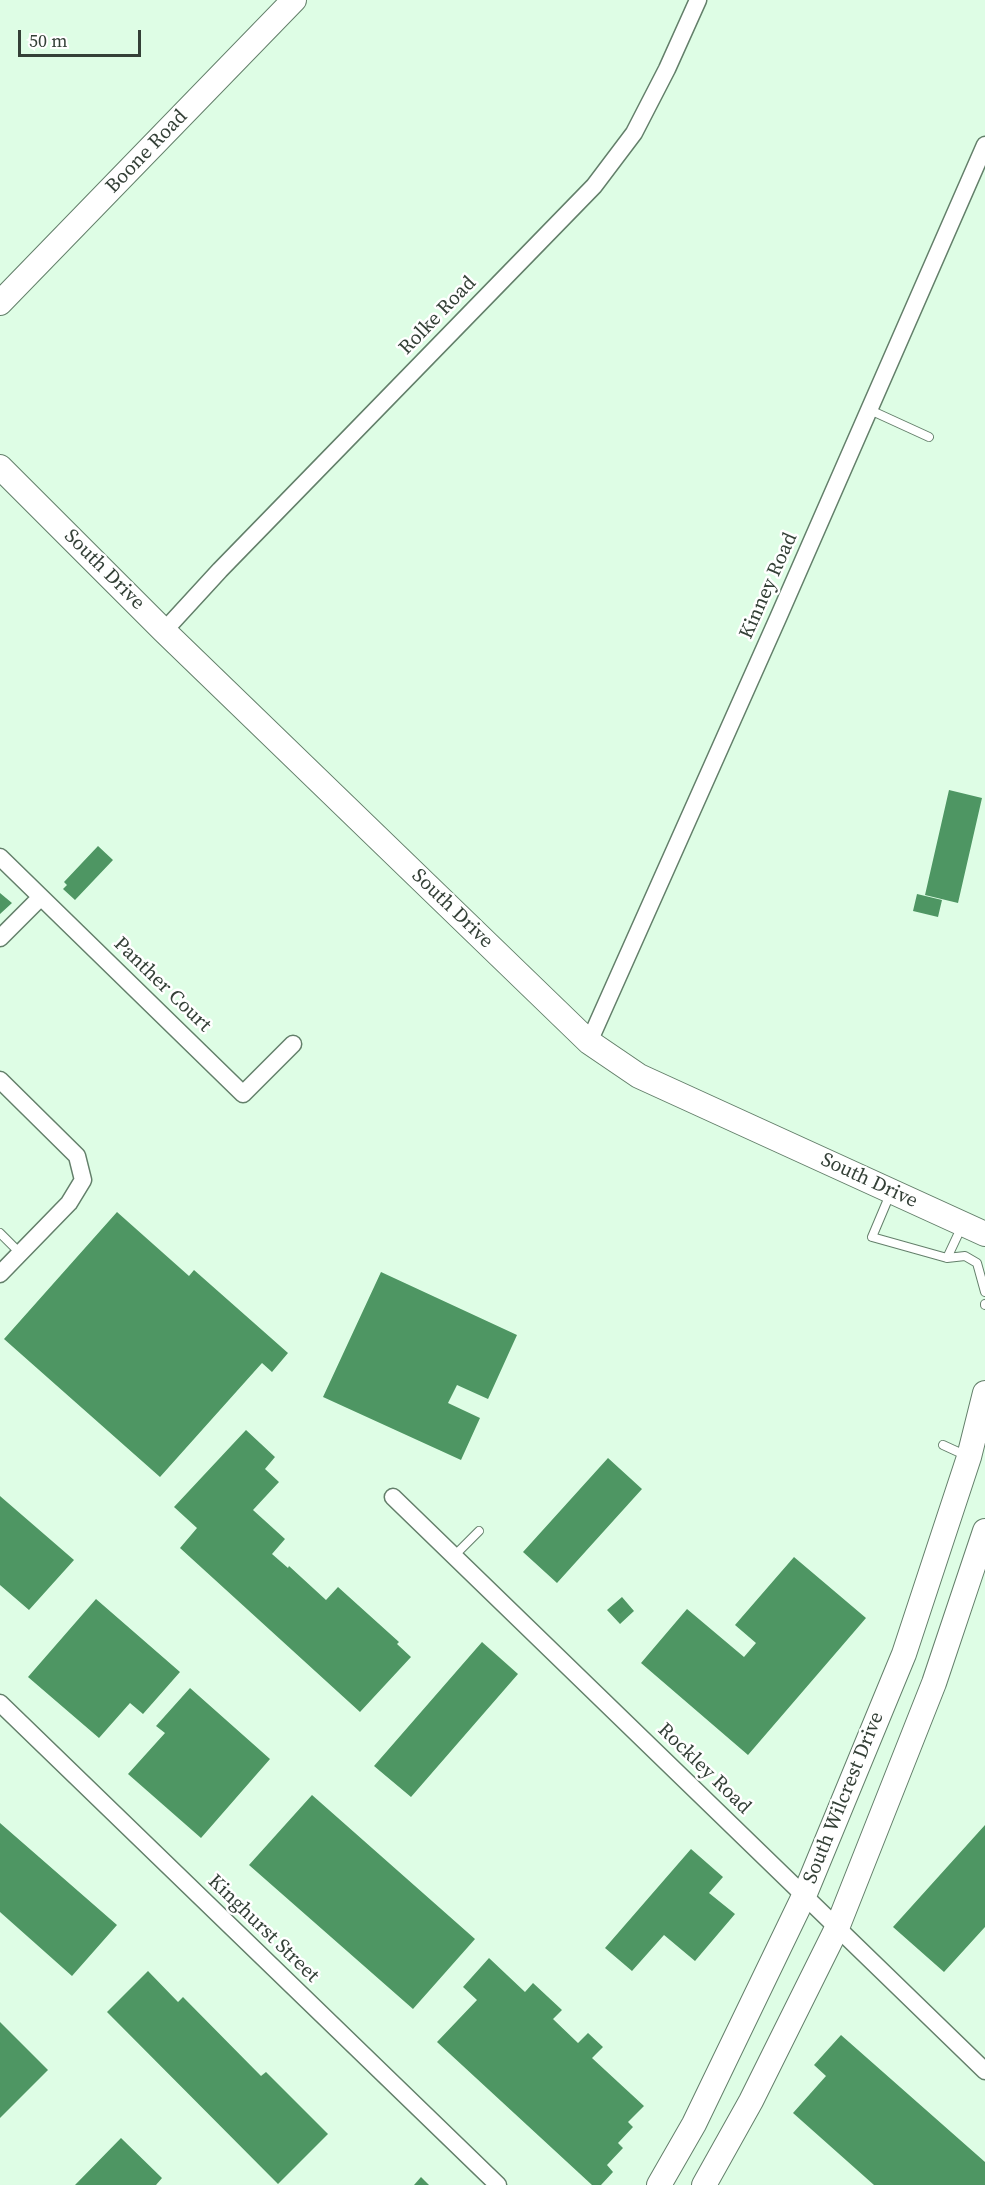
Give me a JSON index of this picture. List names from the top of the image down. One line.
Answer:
{"streets":{"street":["Boone Road","Rolke Road","South Drive","Kinney Road","Panther Court","Rockley Road","South Wilcrest Drive","Kinghurst Street"]},"crossings":[["Rolke Road","South Drive"],["South Drive","Kinney Road"],["Rockley Road","South Wilcrest Drive"]],"scale_bar":"50 m"}
